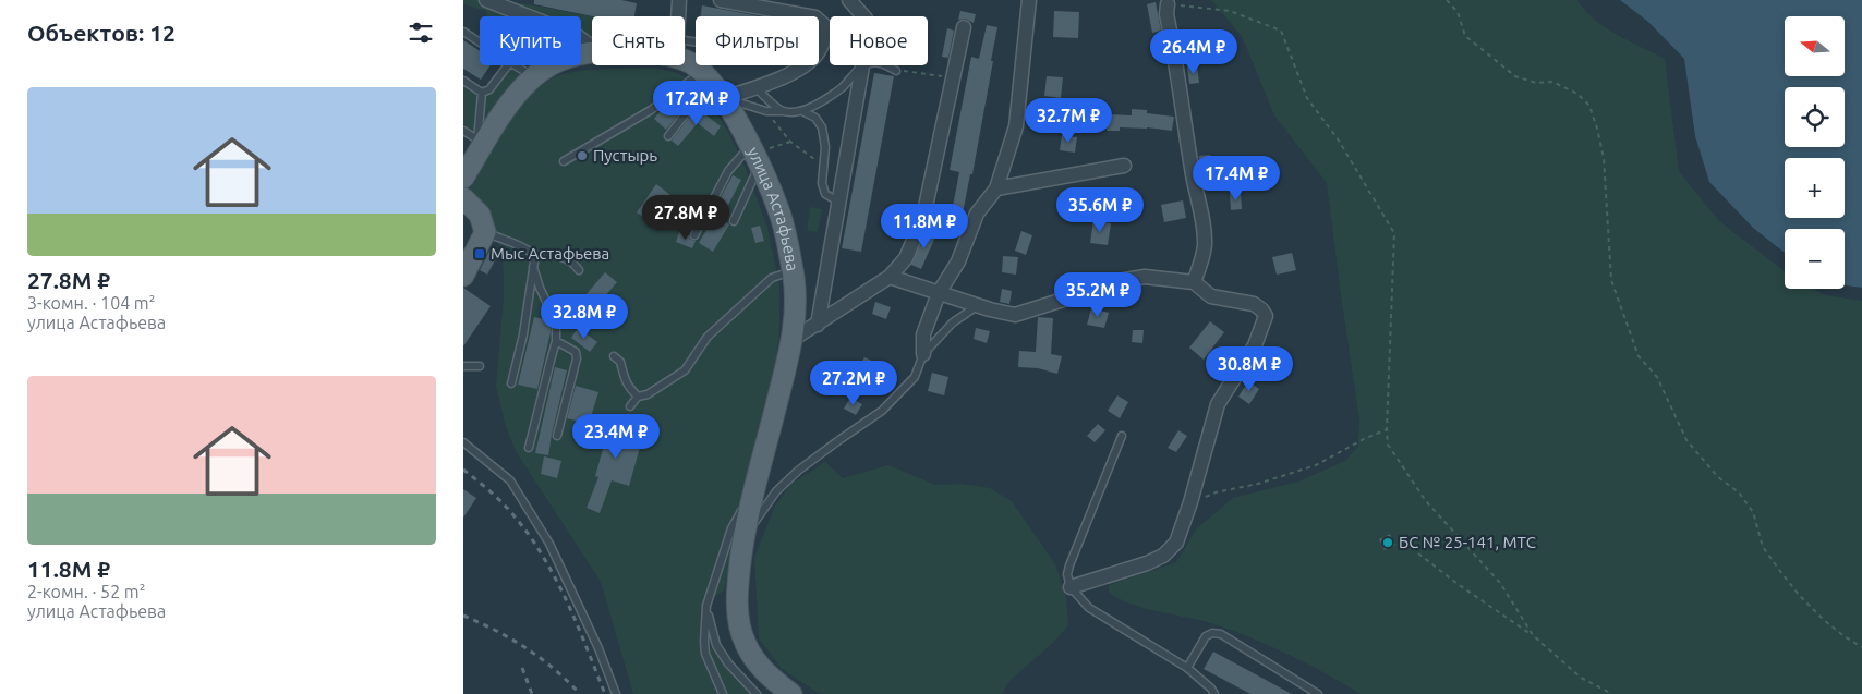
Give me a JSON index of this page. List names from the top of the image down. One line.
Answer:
{"streets":{"main road":["улица Астафьева"]},"places":{"other":["Пустырь","БС № 25-141, МТС"],"transit":["Мыс Астафьева"]},"north":"left","page":{"heading":"Объектов: 12","map_buttons":["+","−"],"chip":["Купить","Снять","Фильтры","Новое"],"price":["26.4M ₽","17.2M ₽","32.7M ₽","17.4M ₽","35.6M ₽","27.8M ₽","11.8M ₽","35.2M ₽","32.8M ₽","30.8M ₽","27.2M ₽","23.4M ₽"],"list":[{"name":"27.8M ₽","note":"3-комн. · 104 m² · улица Астафьева"},{"name":"11.8M ₽","note":"2-комн. · 52 m² · улица Астафьева"}]}}
